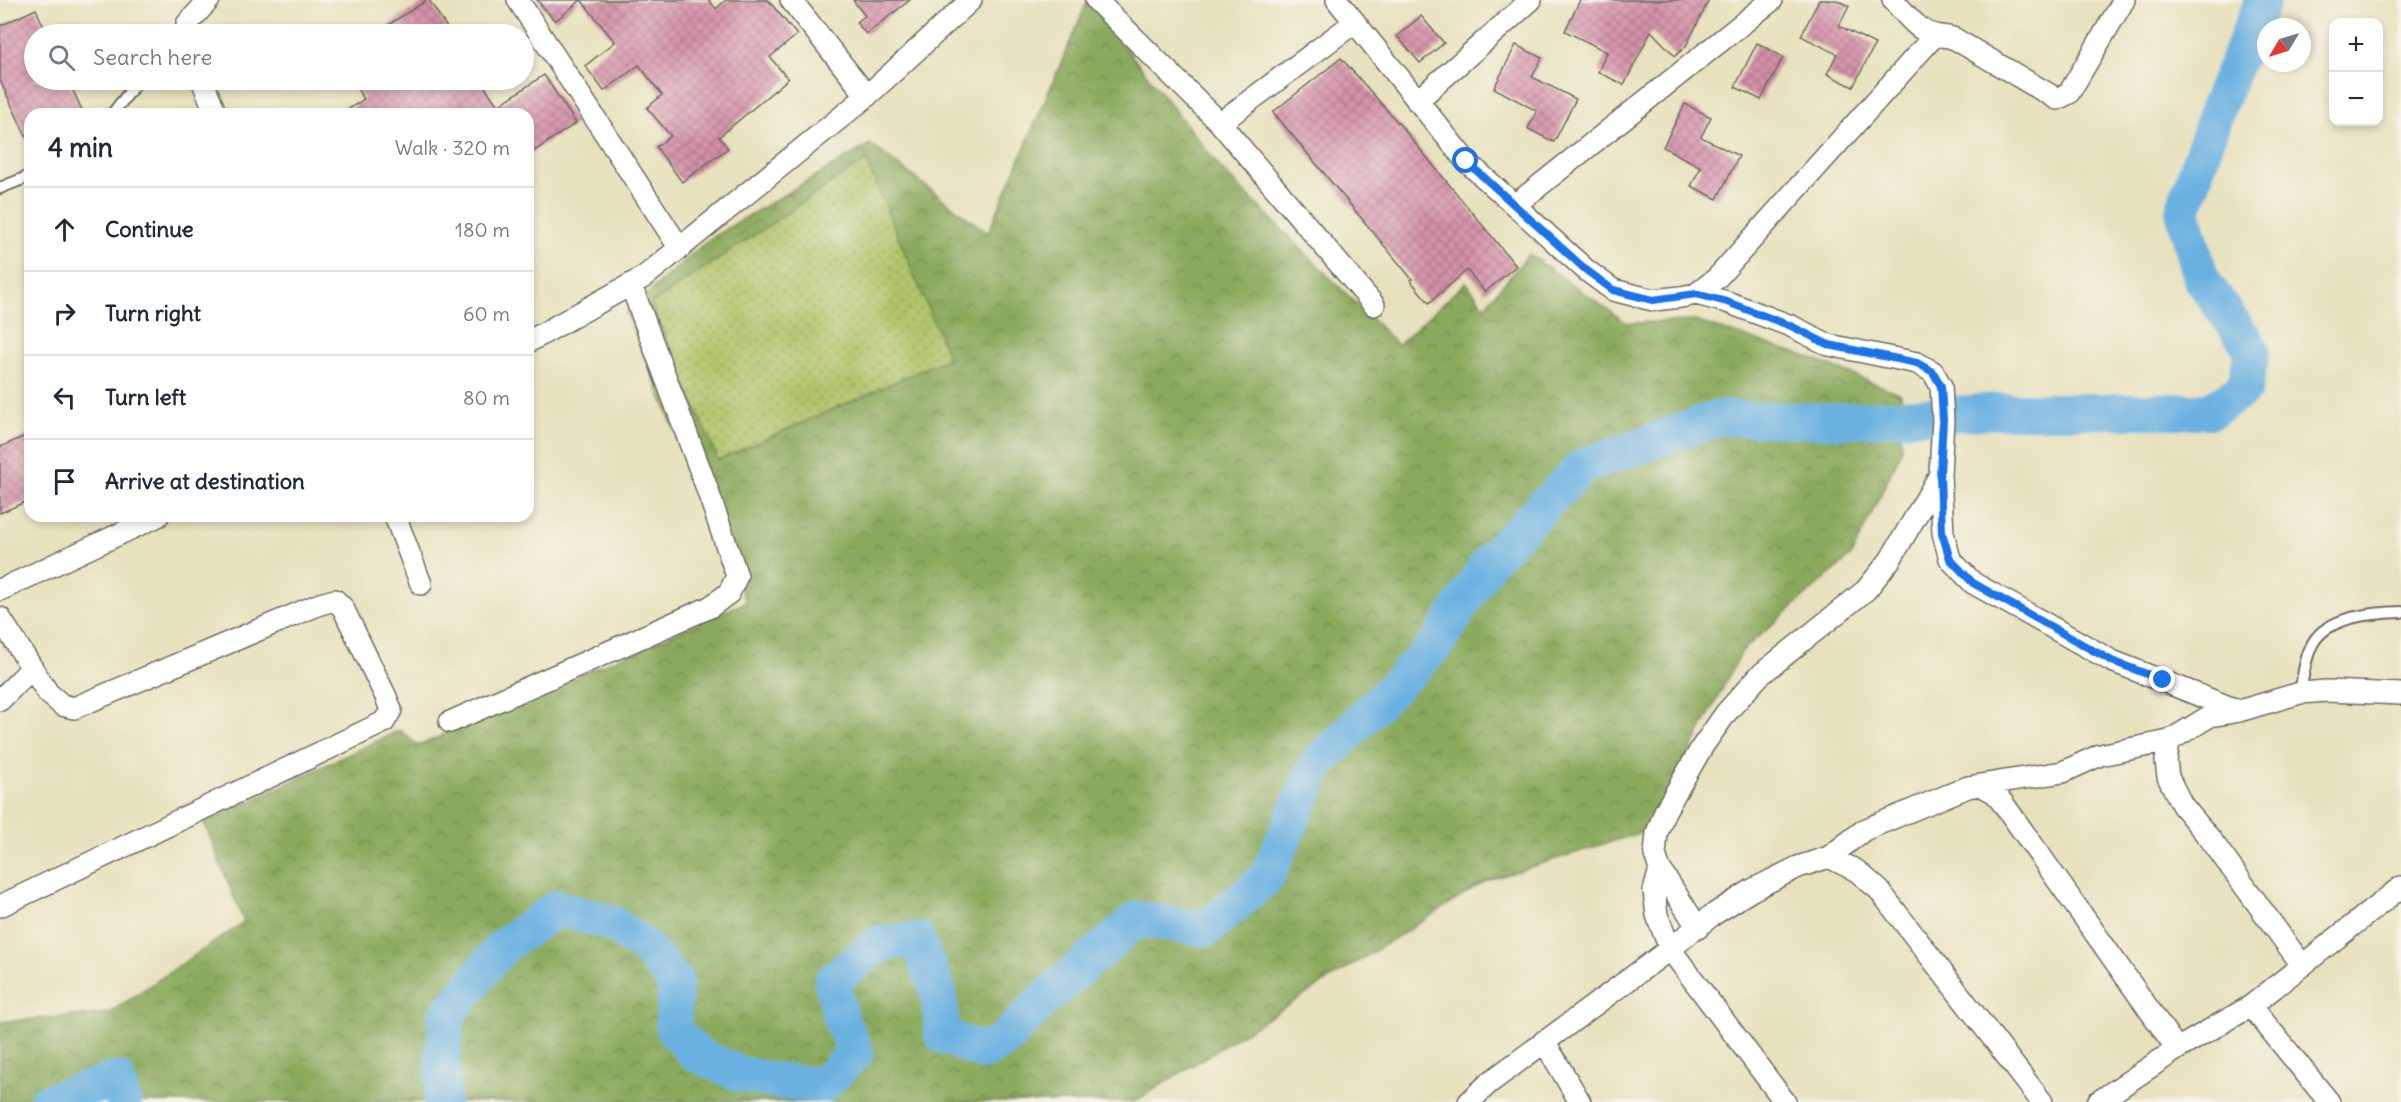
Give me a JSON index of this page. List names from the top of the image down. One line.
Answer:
{"north":"bottom left","page":{"map_buttons":["+","−"],"search":"Search here","heading":["4 min","Walk · 320 m"],"list":[["Continue","180 m"],["Turn right","60 m"],["Turn left","80 m"],"Arrive at destination"]}}
